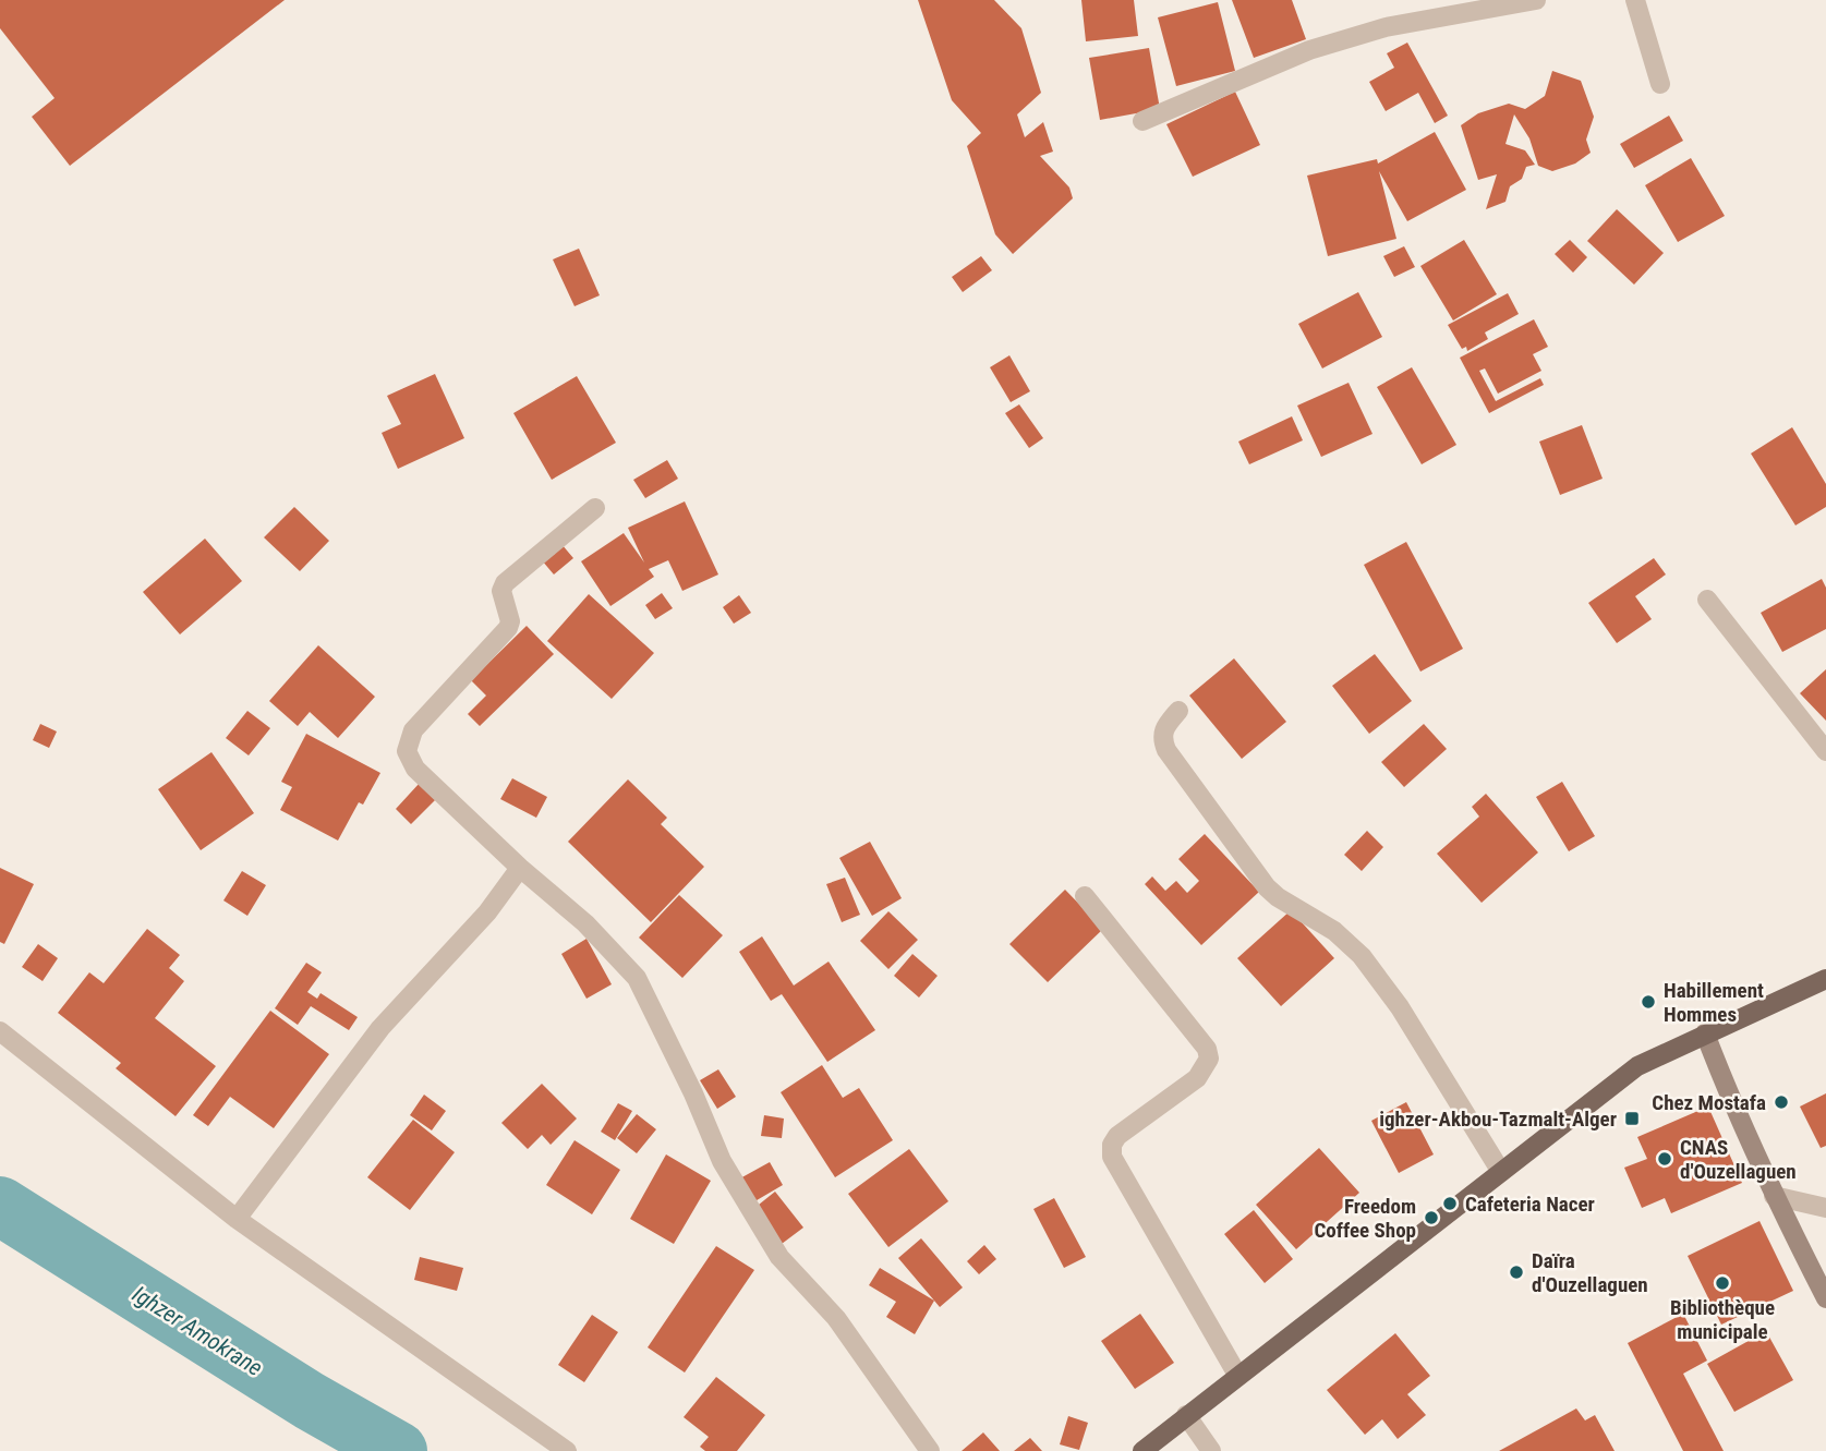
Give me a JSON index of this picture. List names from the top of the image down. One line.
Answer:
{"water":["Ighzer Amokrane"],"places":{"other":["Habillement Hommes","Chez Mostafa","CNAS d'Ouzellaguen","Cafeteria Nacer","Freedom Coffee Shop","Daïra d'Ouzellaguen","Bibliothèque municipale"],"transit":["ighzer-Akbou-Tazmalt-Alger"]}}
